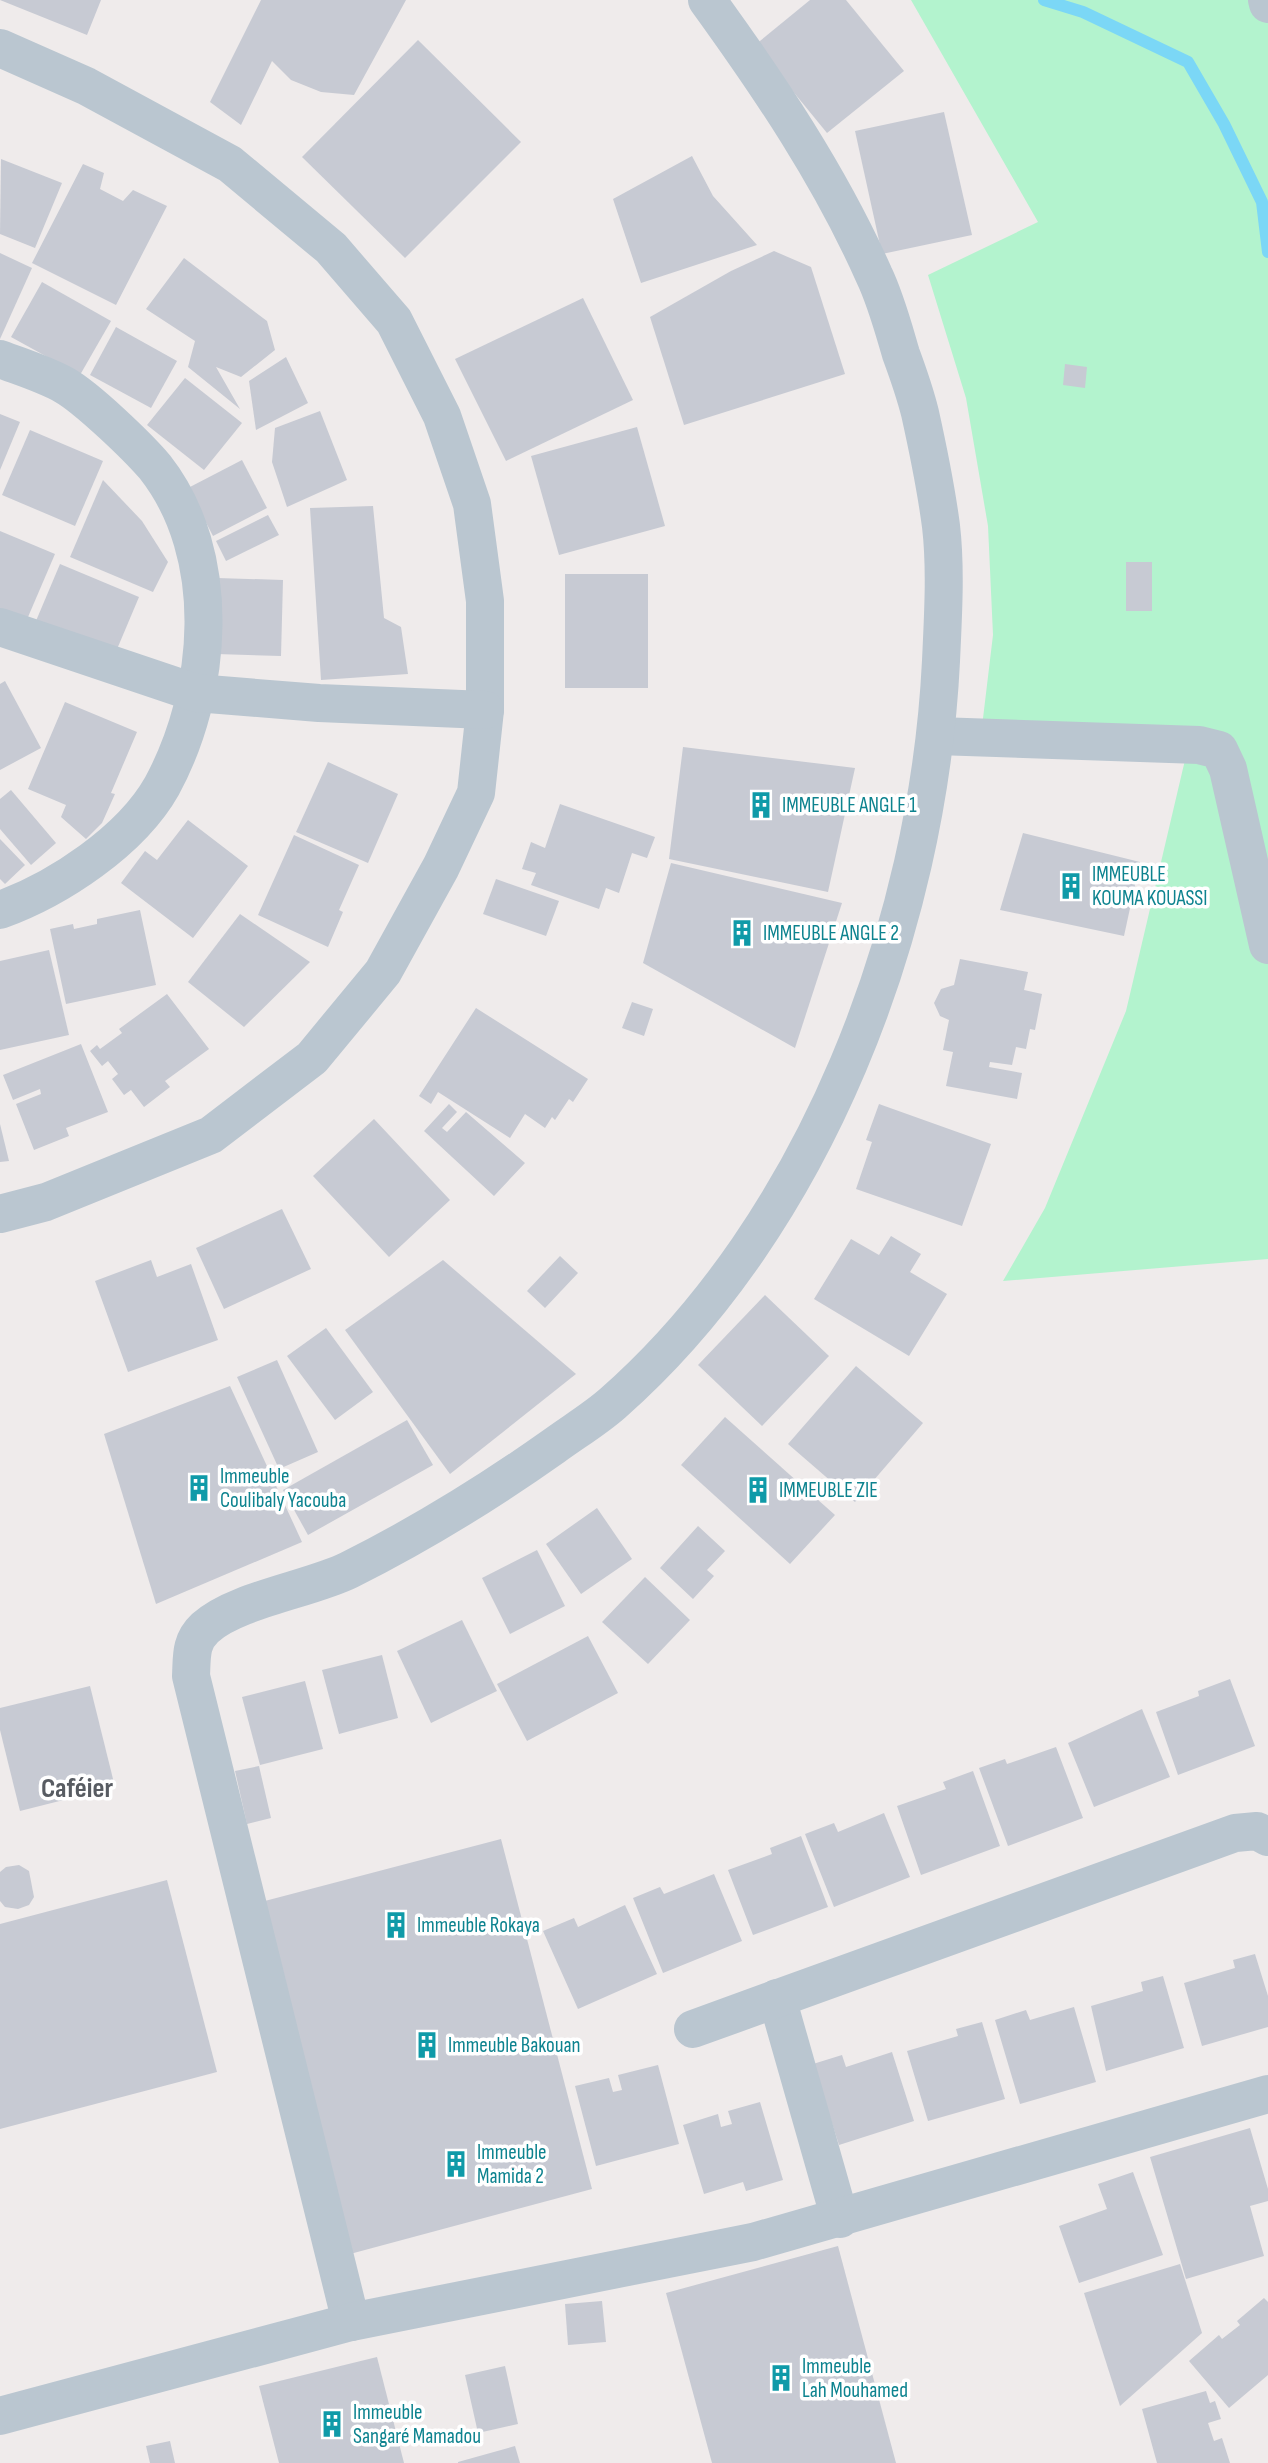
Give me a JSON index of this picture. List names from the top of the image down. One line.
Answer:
{"districts":["Caféier"],"places":{"building":["IMMEUBLE ANGLE 1","IMMEUBLE KOUMA KOUASSI","IMMEUBLE ANGLE 2","Immeuble Coulibaly Yacouba","IMMEUBLE ZIE","Immeuble Rokaya","Immeuble Bakouan","Immeuble Mamida 2","Immeuble Lah Mouhamed","Immeuble Sangaré Mamadou"]}}
